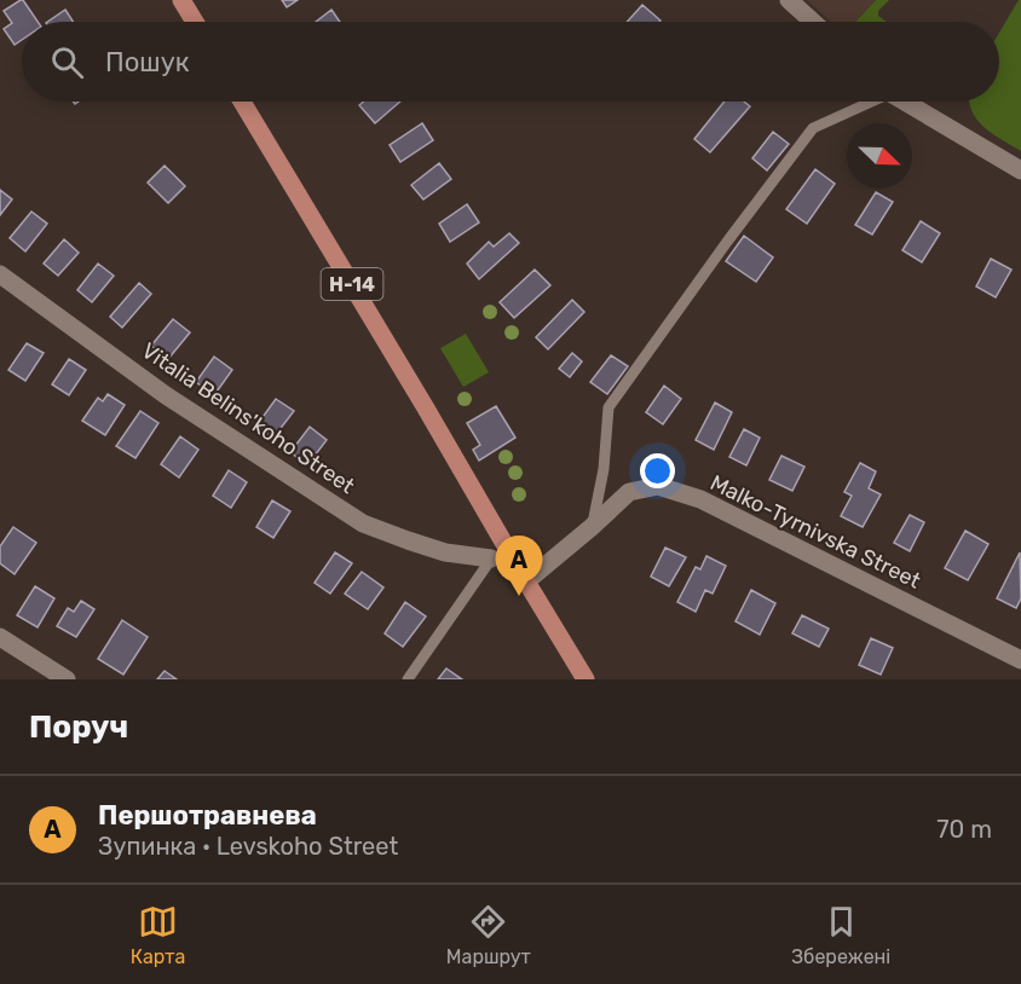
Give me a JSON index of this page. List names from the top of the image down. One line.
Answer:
{"streets":{"main road":["Н-14"],"street":["Vitalia Belins'koho Street","Malko-Tyrnivska Street"]},"crossings":[["Н-14","Malko-Tyrnivska Street"]],"north":"bottom right","page":{"search":"Пошук","pins":"A","heading":"Поруч","list":[{"mark":"A","name":"Першотравнева","note":"Зупинка · Levskoho Street","value":"70 m"}],"nav":["Карта","Маршрут","Збережені"]}}
